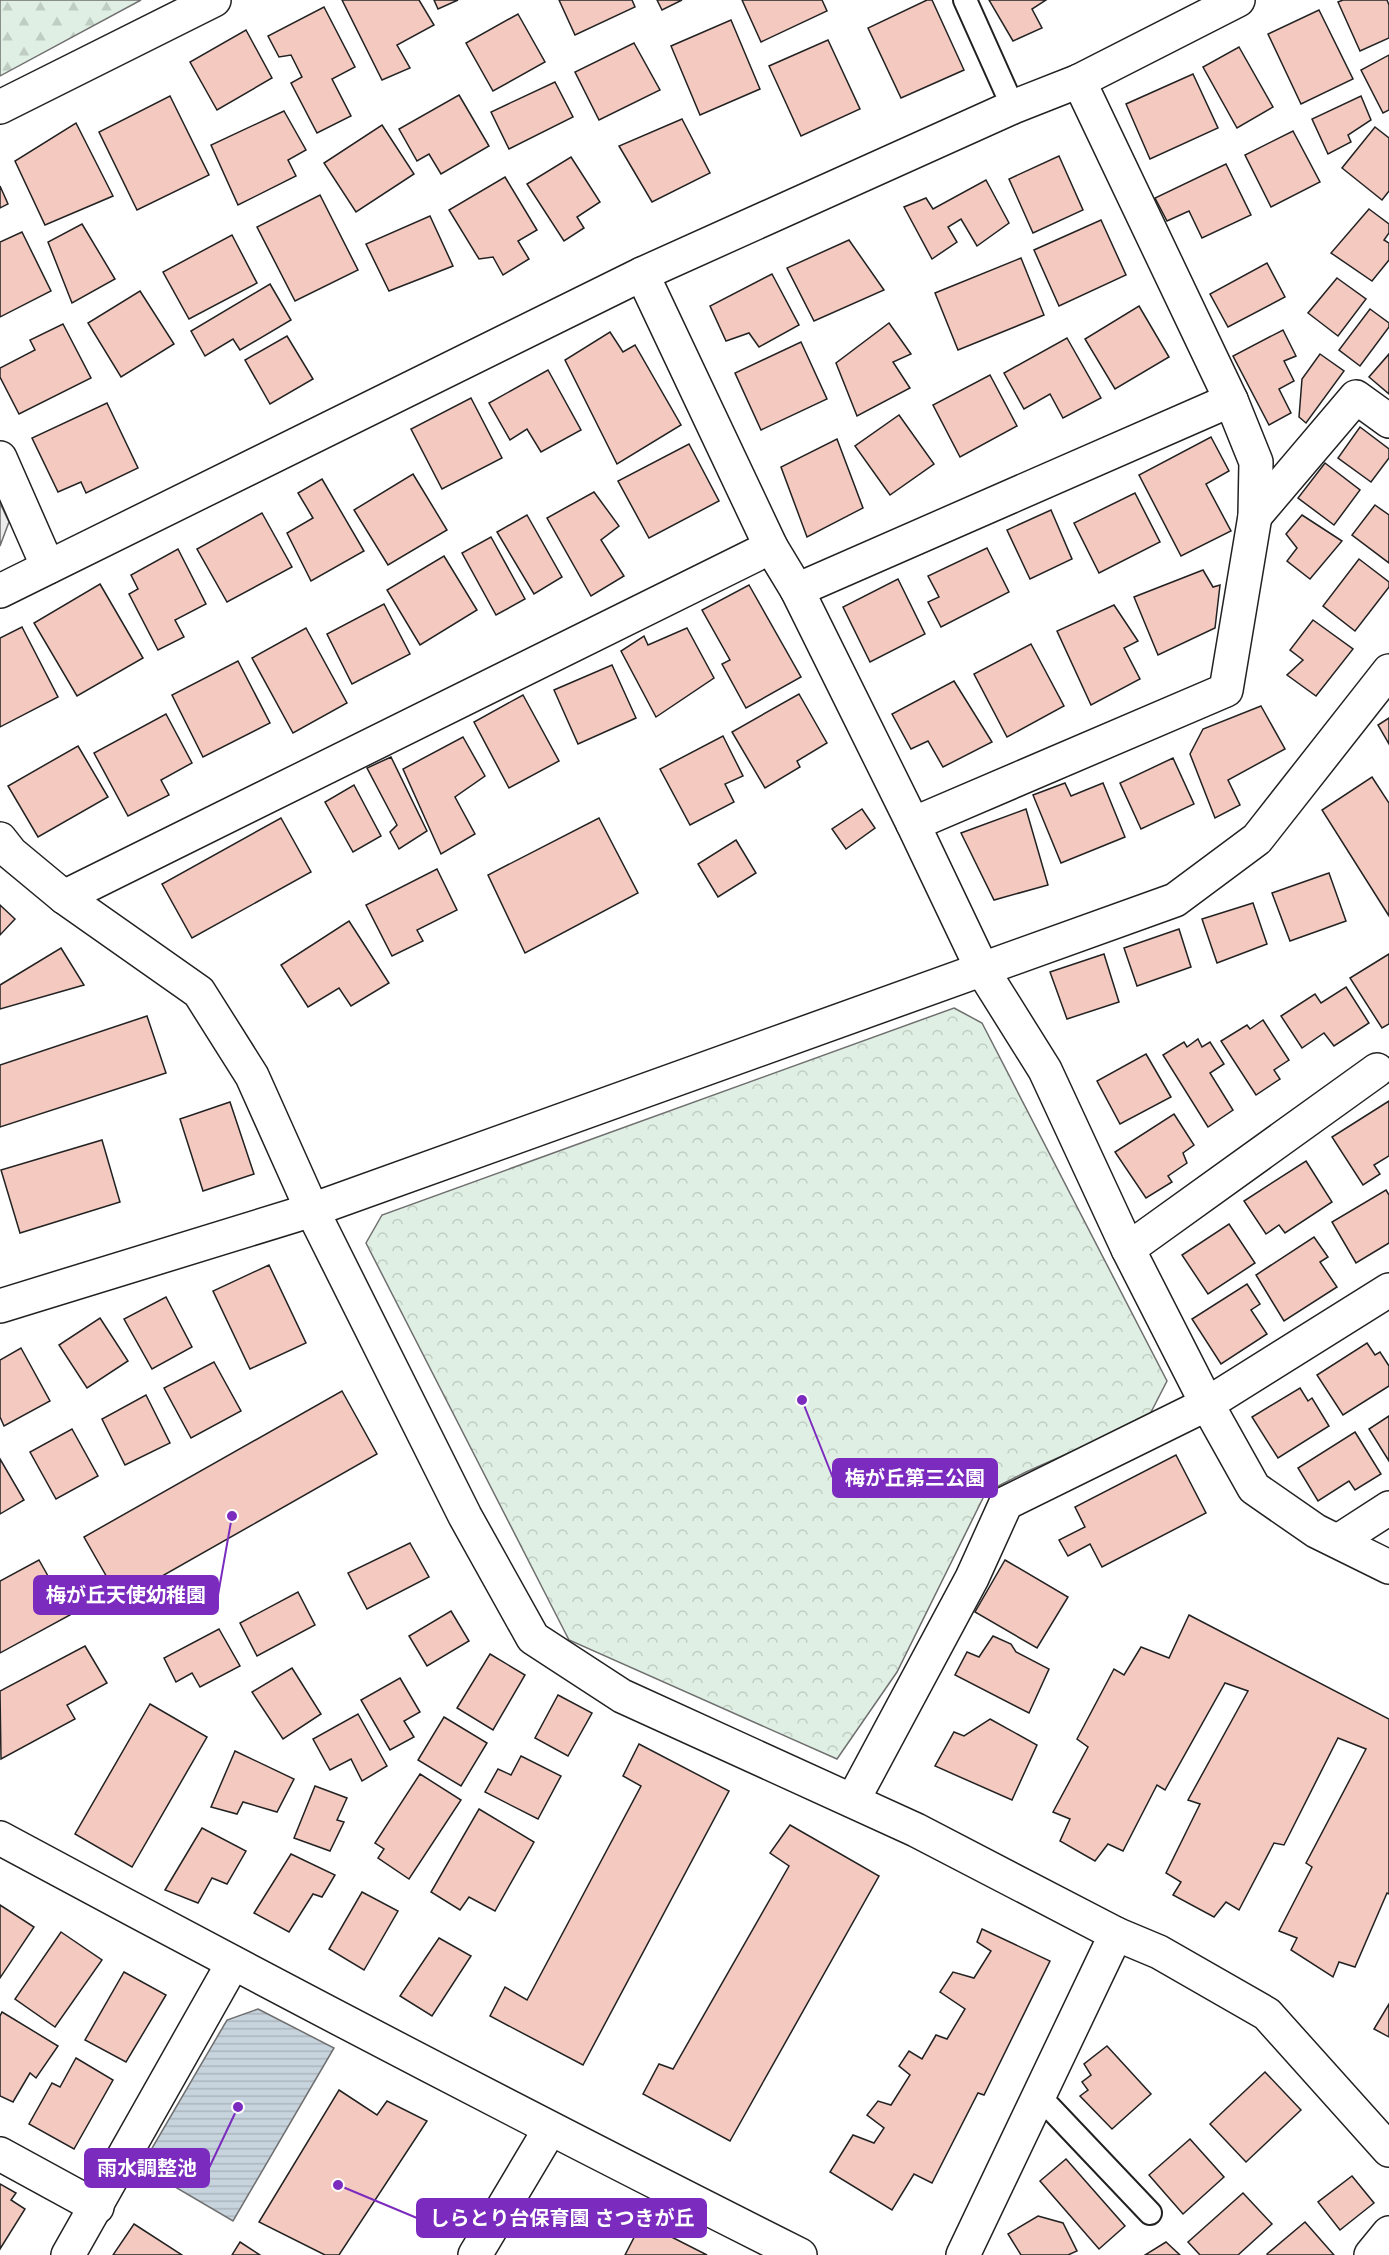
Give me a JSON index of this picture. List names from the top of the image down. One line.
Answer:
{"places":["梅が丘第三公園","梅が丘天使幼稚園","雨水調整池","しらとり台保育園 さつきが丘"]}
